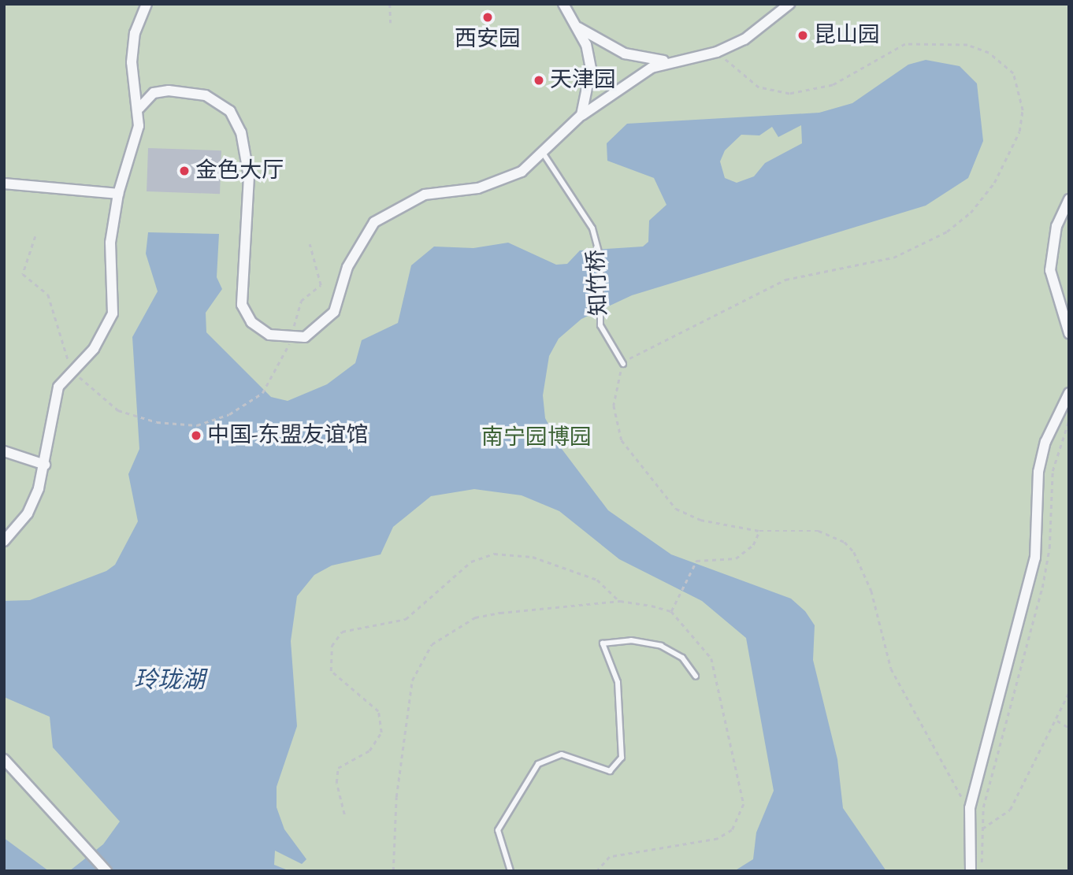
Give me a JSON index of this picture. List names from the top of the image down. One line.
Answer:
{"streets":{"lane":["知竹桥"]},"water":["玲珑湖"],"parks":["南宁园博园"],"places":["西安园","昆山园","天津园","金色大厅","中国-东盟友谊馆"]}
